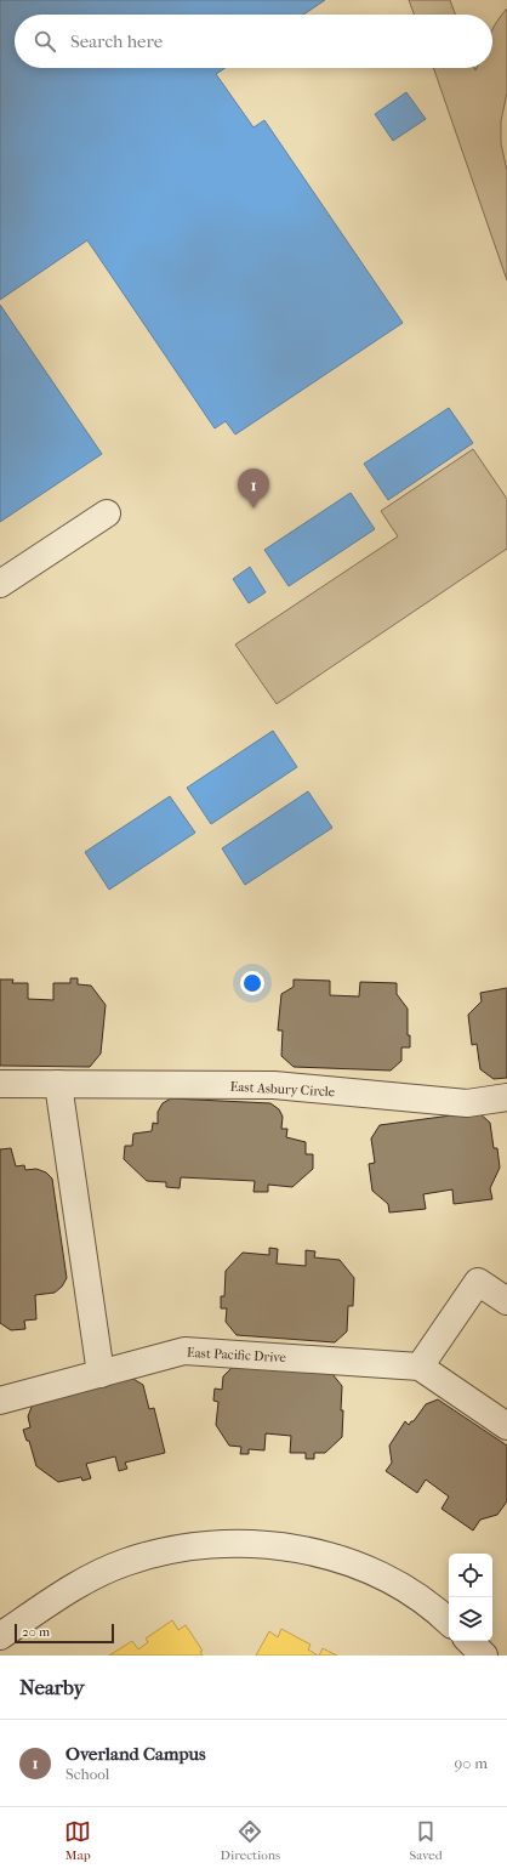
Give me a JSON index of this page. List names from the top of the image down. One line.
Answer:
{"streets":{"street":["East Asbury Circle","East Pacific Drive"]},"scale_bar":"20 m","page":{"search":"Search here","pins":"1","scale":"20 m","heading":"Nearby","list":[{"mark":"1","name":"Overland Campus","note":"School","value":"90 m"}],"nav":["Map","Directions","Saved"]}}
